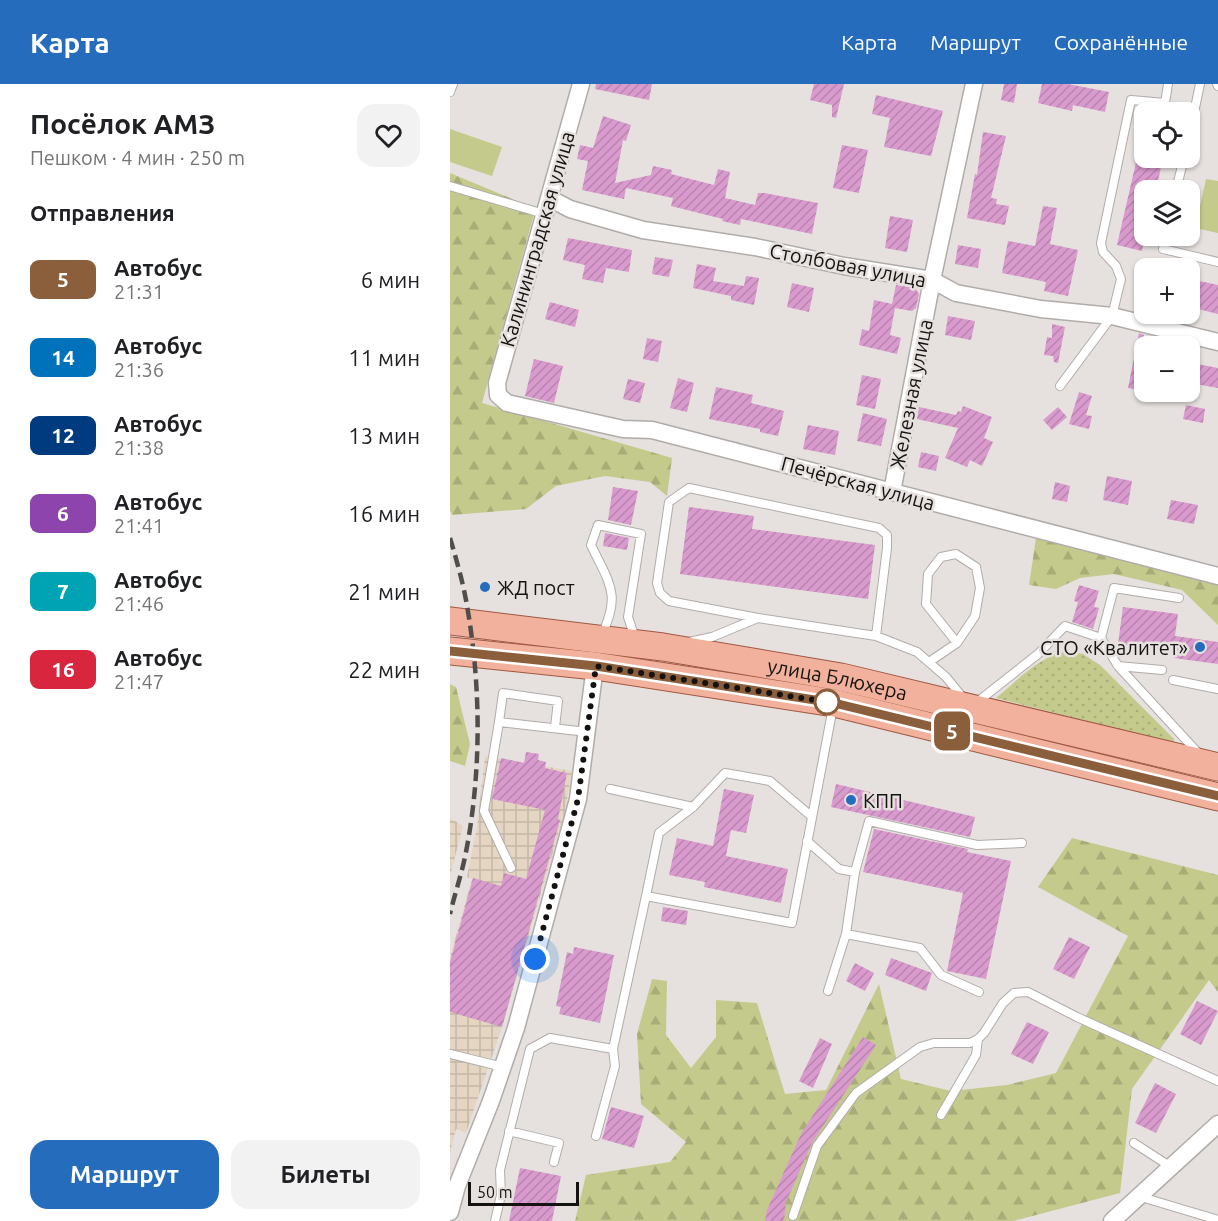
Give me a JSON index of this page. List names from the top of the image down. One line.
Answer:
{"streets":{"main road":["улица Блюхера"],"street":["Калининградская улица","Столбовая улица","Железная улица","Печёрская улица"]},"crossings":[["Калининградская улица","Столбовая улица"],["Калининградская улица","Печёрская улица"],["Столбовая улица","Железная улица"],["Железная улица","Печёрская улица"]],"places":["ЖД пост","СТО «Квалитет»","КПП"],"lines":["bus line 5"],"scale_bar":"50 m","page":{"header":"Карта","nav":["Карта","Маршрут","Сохранённые"],"heading":[["Посёлок АМЗ","Пешком · 4 мин · 250 m"],"Отправления"],"on_map":"5","map_buttons":["+","−"],"list":[{"mark":"5","name":"Автобус","note":"21:31","value":"6 мин"},{"mark":"14","name":"Автобус","note":"21:36","value":"11 мин"},{"mark":"12","name":"Автобус","note":"21:38","value":"13 мин"},{"mark":"6","name":"Автобус","note":"21:41","value":"16 мин"},{"mark":"7","name":"Автобус","note":"21:46","value":"21 мин"},{"mark":"16","name":"Автобус","note":"21:47","value":"22 мин"}],"buttons":["Маршрут","Билеты"],"scale":"50 m"}}
